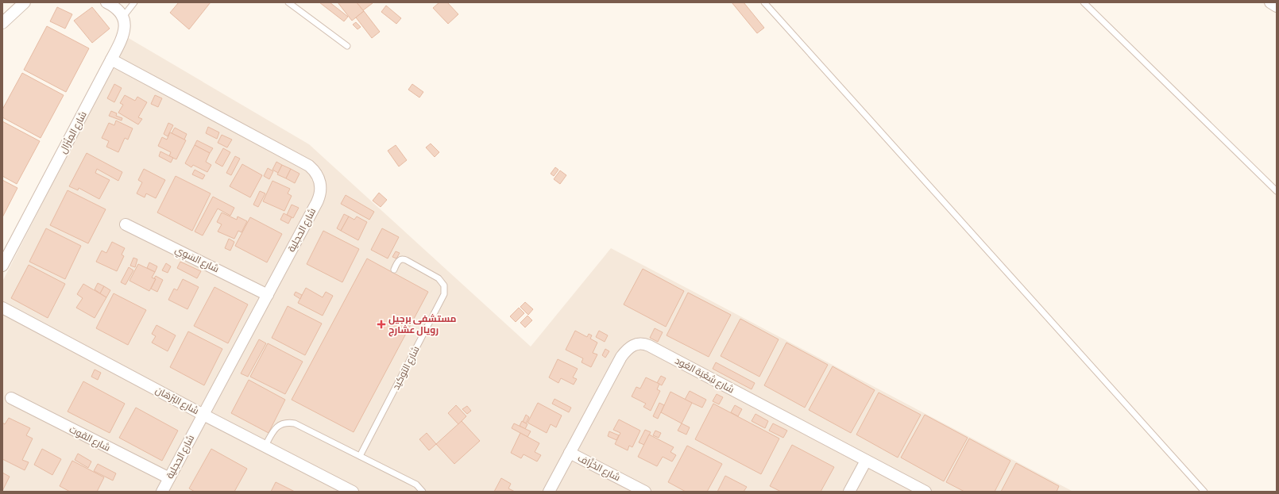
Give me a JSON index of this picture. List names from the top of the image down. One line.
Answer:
{"streets":{"street":["شارع المِنْزَال","شارع الحجلية","شارع السَوِي","شارع شِعْبَة العُود","شارع البُرْهَان","شارع القوت","شارع الخَزَّاف"],"lane":["شارع التوكيد"]},"crossings":[["شارع المِنْزَال","شارع الحجلية"],["شارع الحجلية","شارع السَوِي"],["شارع الحجلية","شارع البُرْهَان"],["شارع الحجلية","شارع القوت"],["شارع شِعْبَة العُود","شارع الخَزَّاف"]],"places":{"health":["مستشفى برجيل رويال عشارج"]}}
